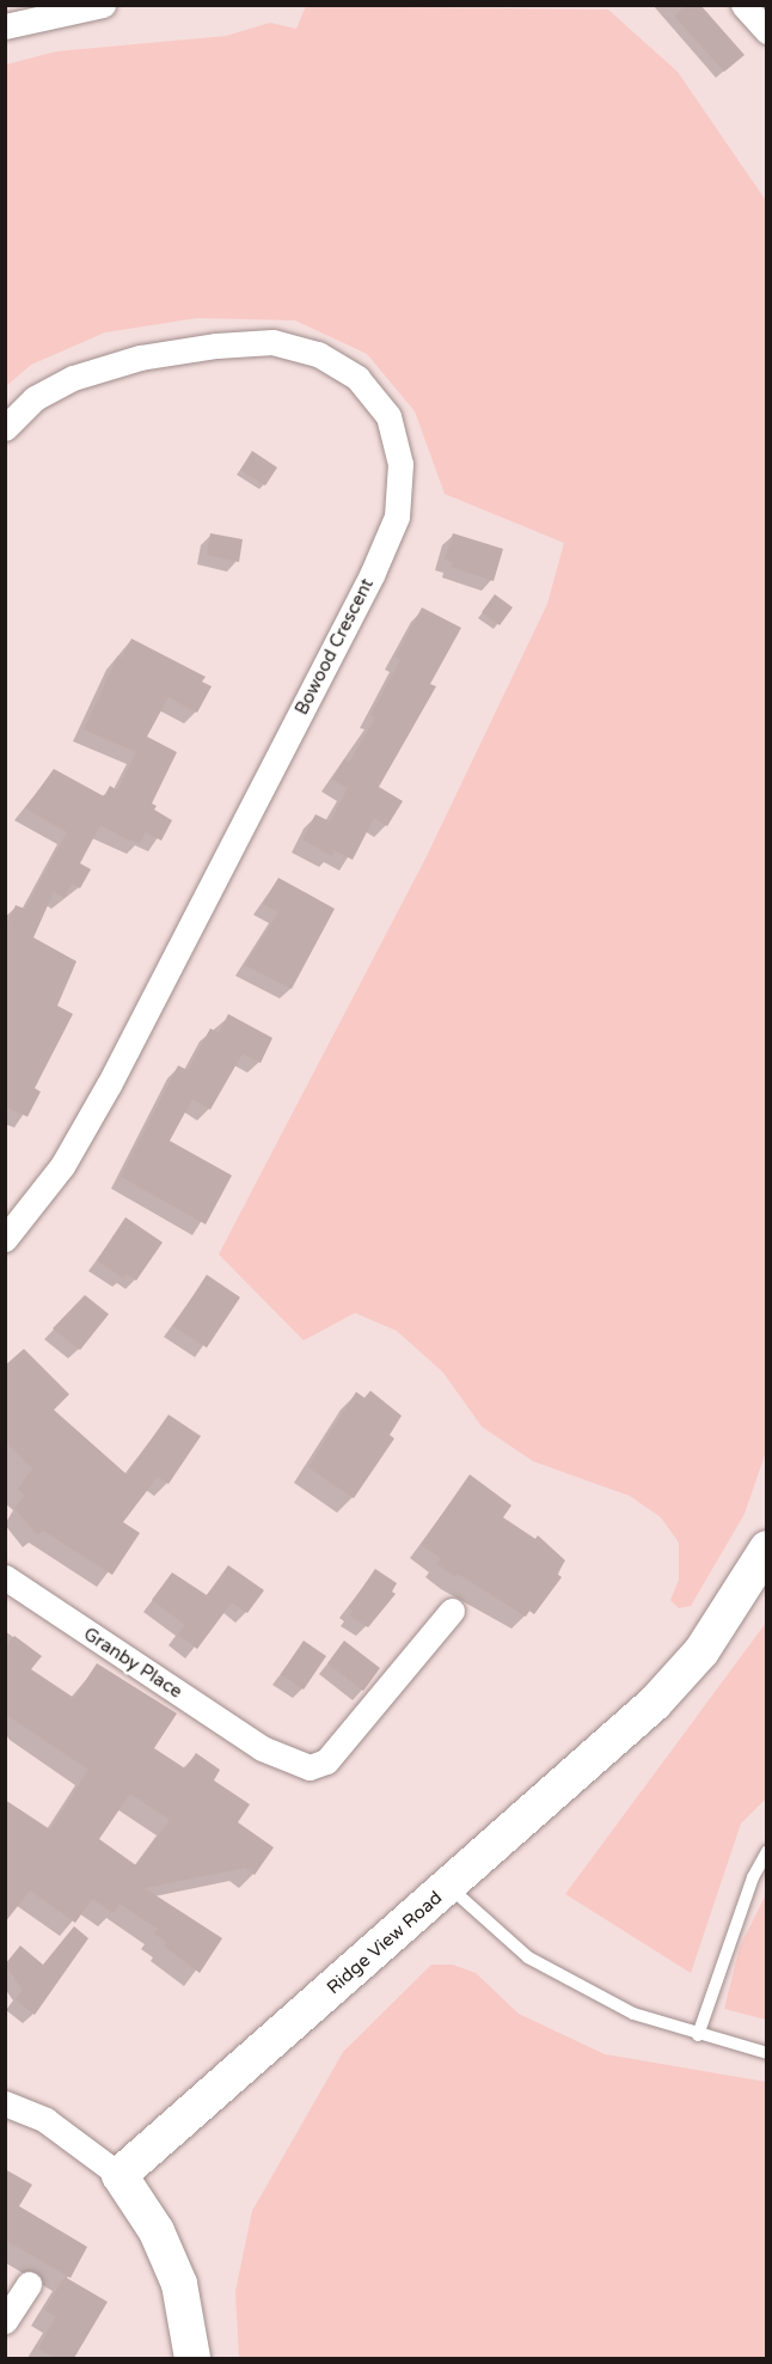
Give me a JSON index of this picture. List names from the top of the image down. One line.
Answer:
{"streets":{"street":["Bowood Crescent","Granby Place","Ridge View Road"]}}
